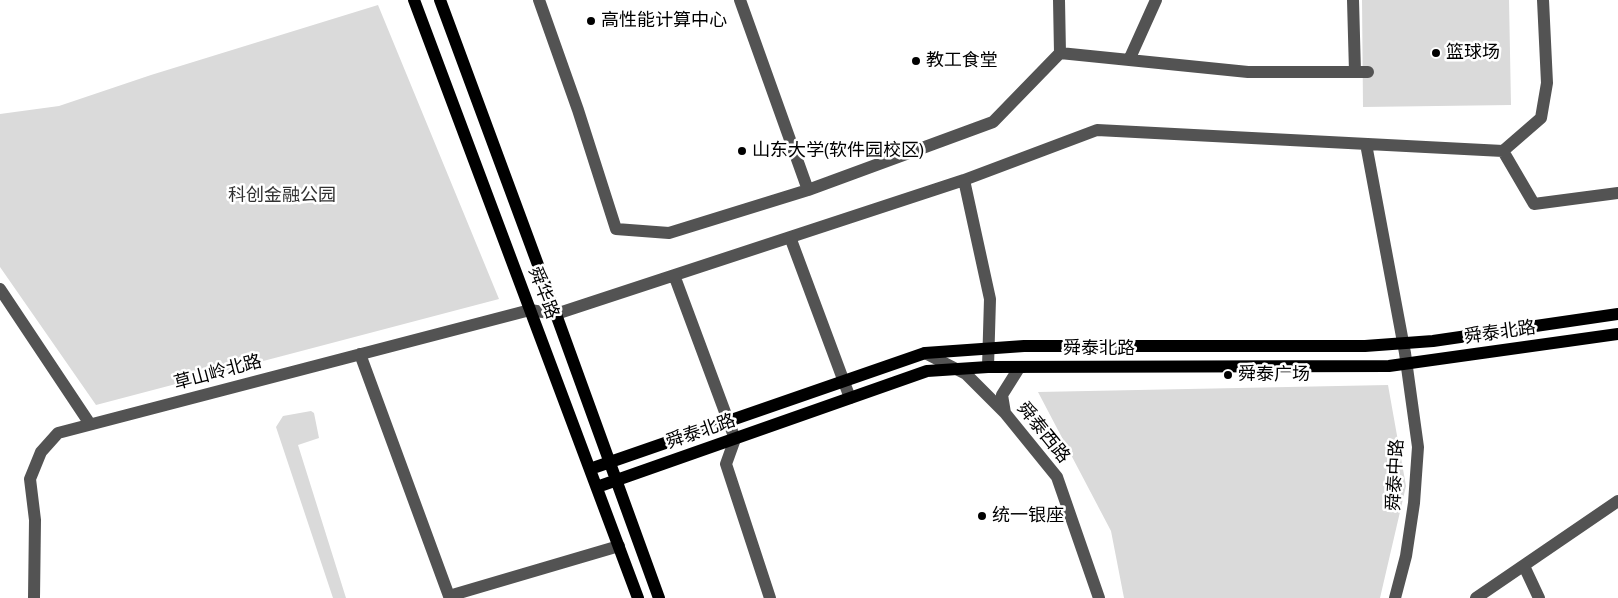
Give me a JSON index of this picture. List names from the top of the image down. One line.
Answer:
{"streets":{"main road":["舜华路","舜泰北路"],"street":["草山岭北路","舜泰西路","舜泰中路"]},"crossings":[["舜华路","舜泰北路"],["舜华路","草山岭北路"],["舜泰北路","舜泰西路"],["舜泰北路","舜泰中路"]],"parks":["科创金融公园"],"places":["高性能计算中心","篮球场","教工食堂","山东大学(软件园校区)","舜泰广场","统一银座"]}
